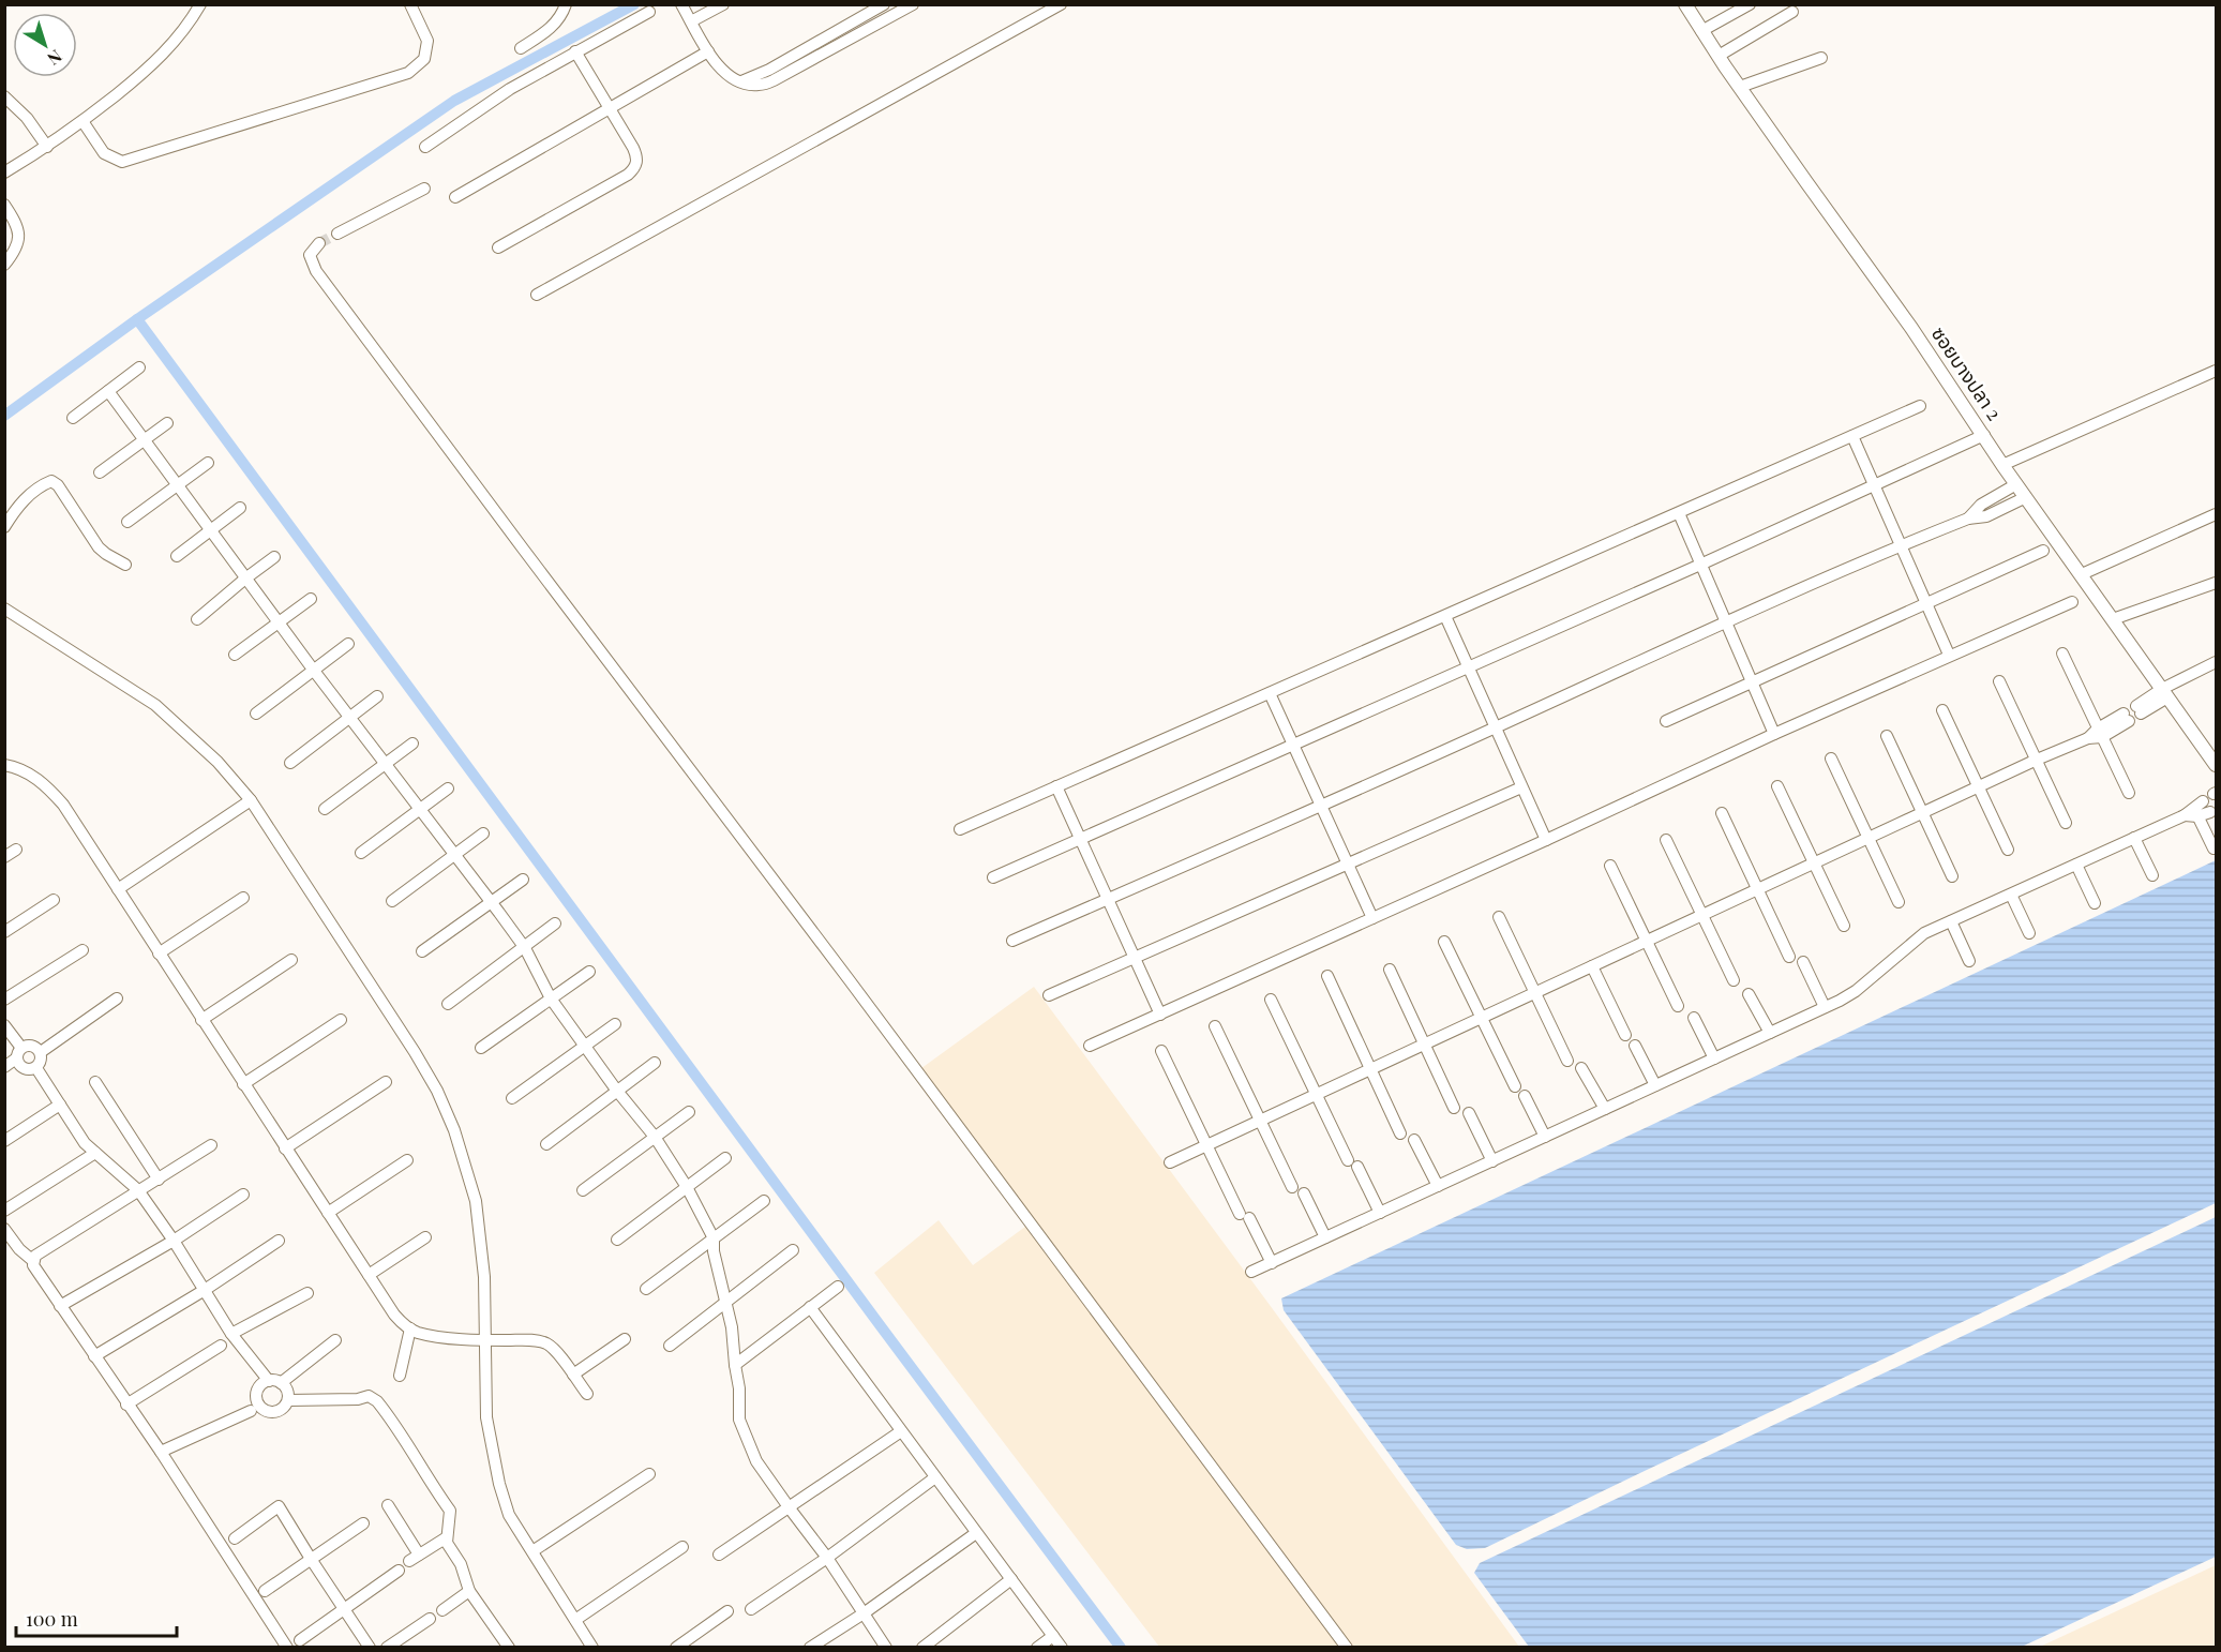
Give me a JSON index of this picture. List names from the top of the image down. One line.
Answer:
{"streets":{"street":["ซอยบางปลา 2"]},"scale_bar":"100 m","north":"bottom right"}
